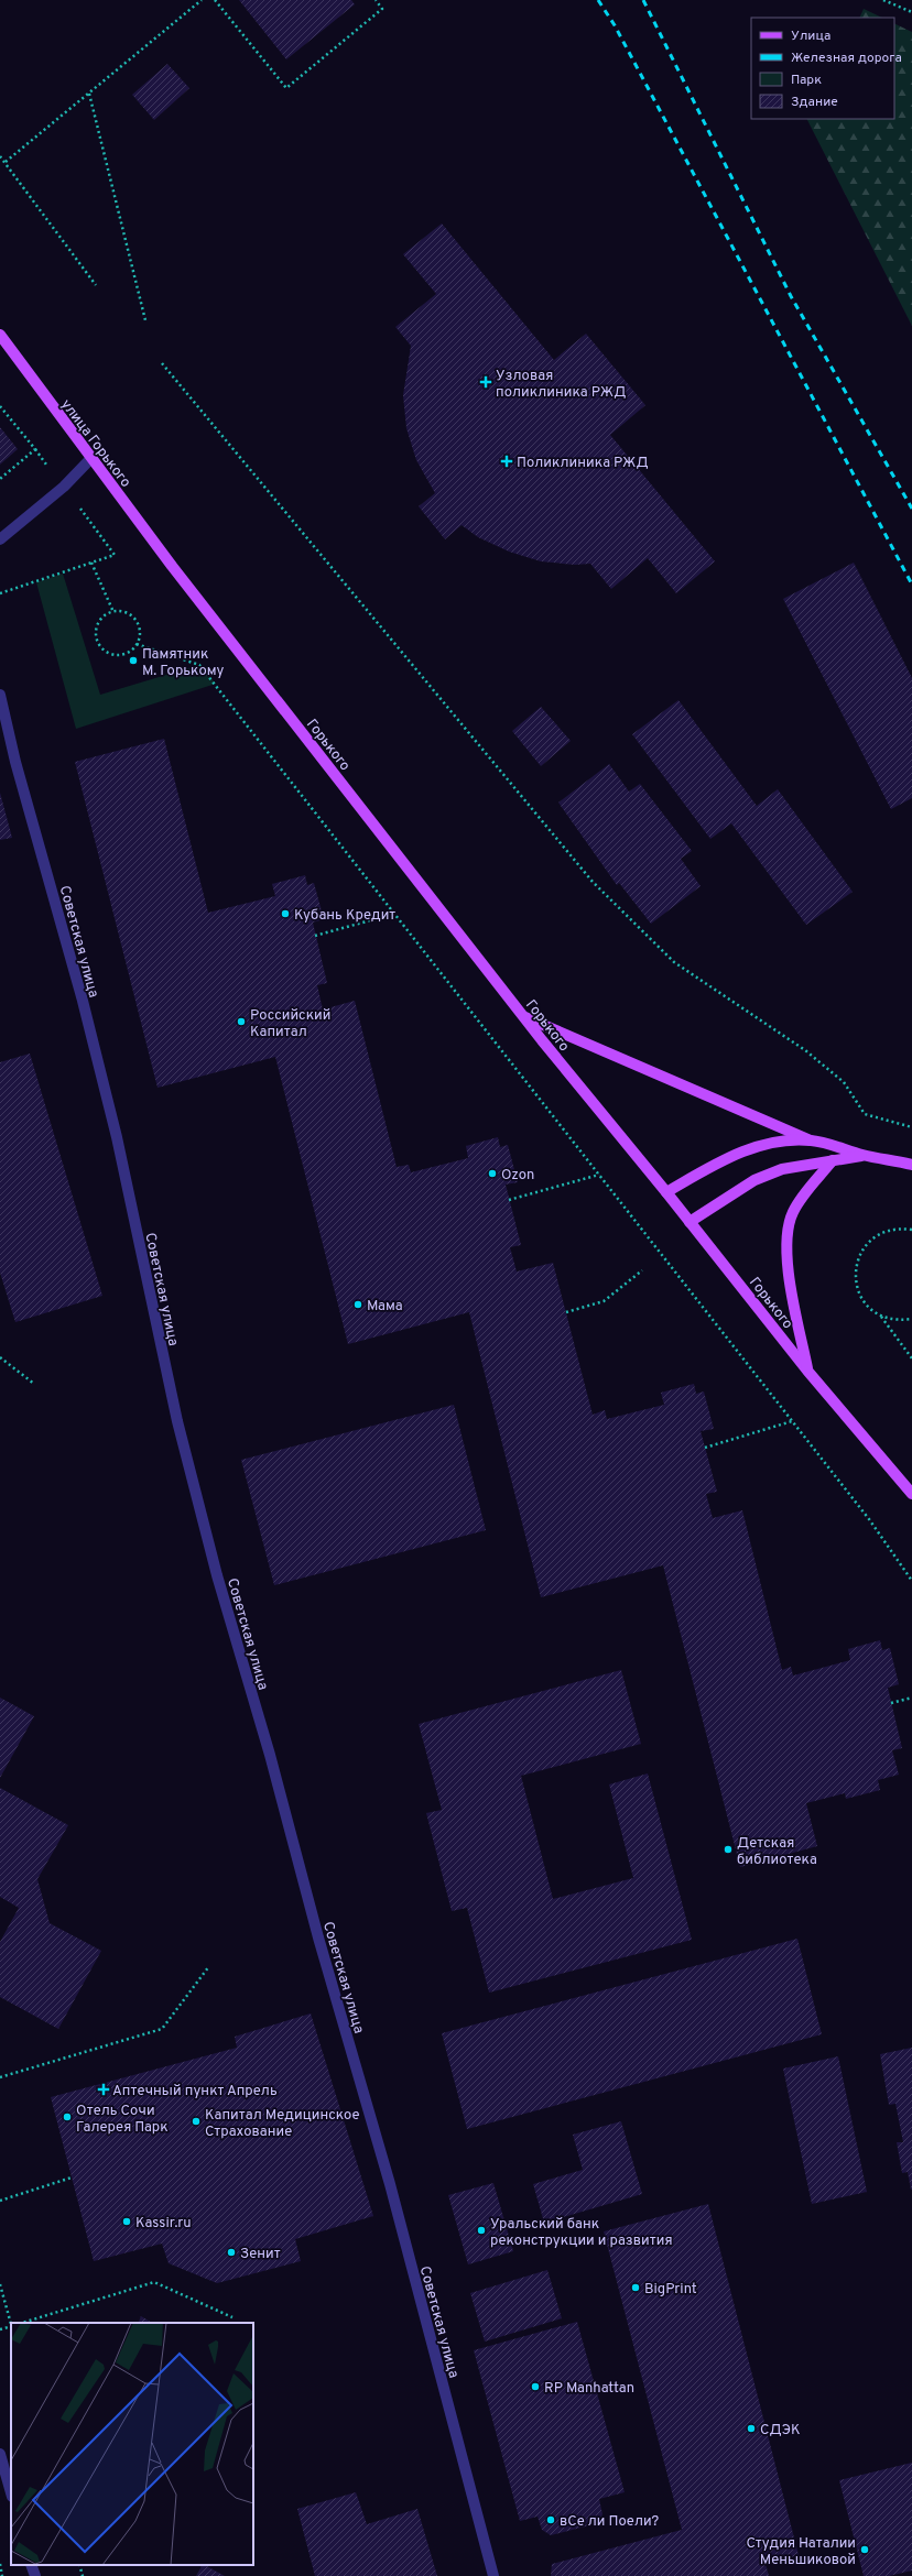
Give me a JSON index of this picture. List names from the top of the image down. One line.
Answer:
{"streets":{"main road":["улица Горького","Горького"],"street":["Советская улица"]},"crossings":[["улица Горького","Горького"]],"places":{"health":["Узловая поликлиника РЖД","Поликлиника РЖД","Аптечный пункт Апрель"],"other":["Памятник М. Горькому","Кубань Кредит","Российский Капитал","Ozon","Мама","Детская библиотека","Отель Сочи Галерея Парк","Капитал Медицинское Страхование","Kassir.ru","Уральский банк реконструкции и развития","Зенит","BigPrint","RP Manhattan","СДЭК","вСе ли Поели?","Студия Наталии Меньшиковой"]},"legend":["Улица","Железная дорога","Парк","Здание"]}
